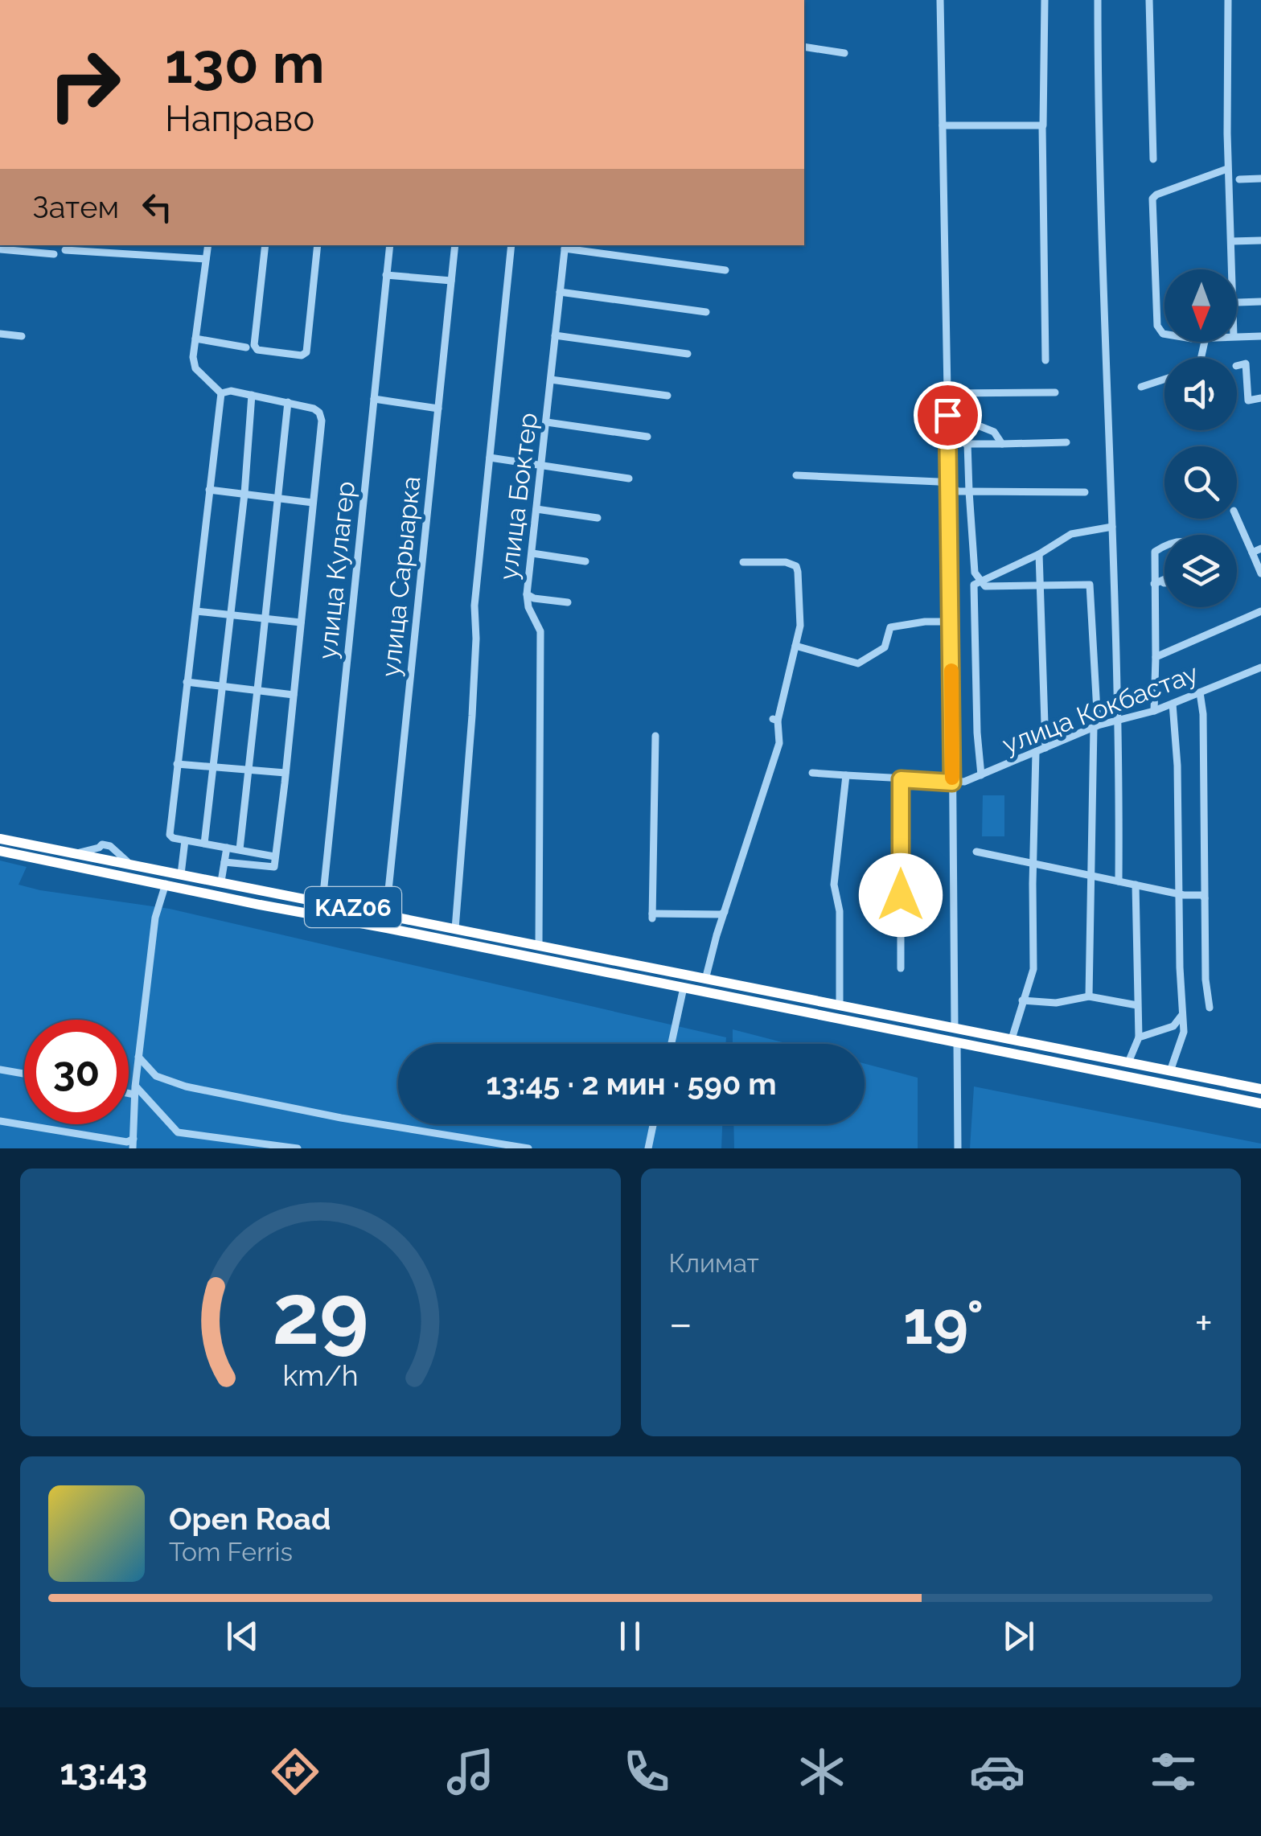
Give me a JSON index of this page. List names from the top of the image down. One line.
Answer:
{"streets":{"highway":["KАZ06"],"street":["улица Боктер","улица Кулагер","улица Сарыарка","улица Кокбастау"]},"crossings":[["улица Боктер","KАZ06"],["улица Кулагер","KАZ06"],["улица Сарыарка","KАZ06"]],"north":"bottom","page":{"turn":["130 m","Направо"],"then":"Затем","limit":"30","trip":"13:45 · 2 мин · 590 m","tile":"Климат","heat":["−","19°","+"],"song":["Open Road","Tom Ferris"],"tabs":"13:43","gauge":["29","km/h"]}}
